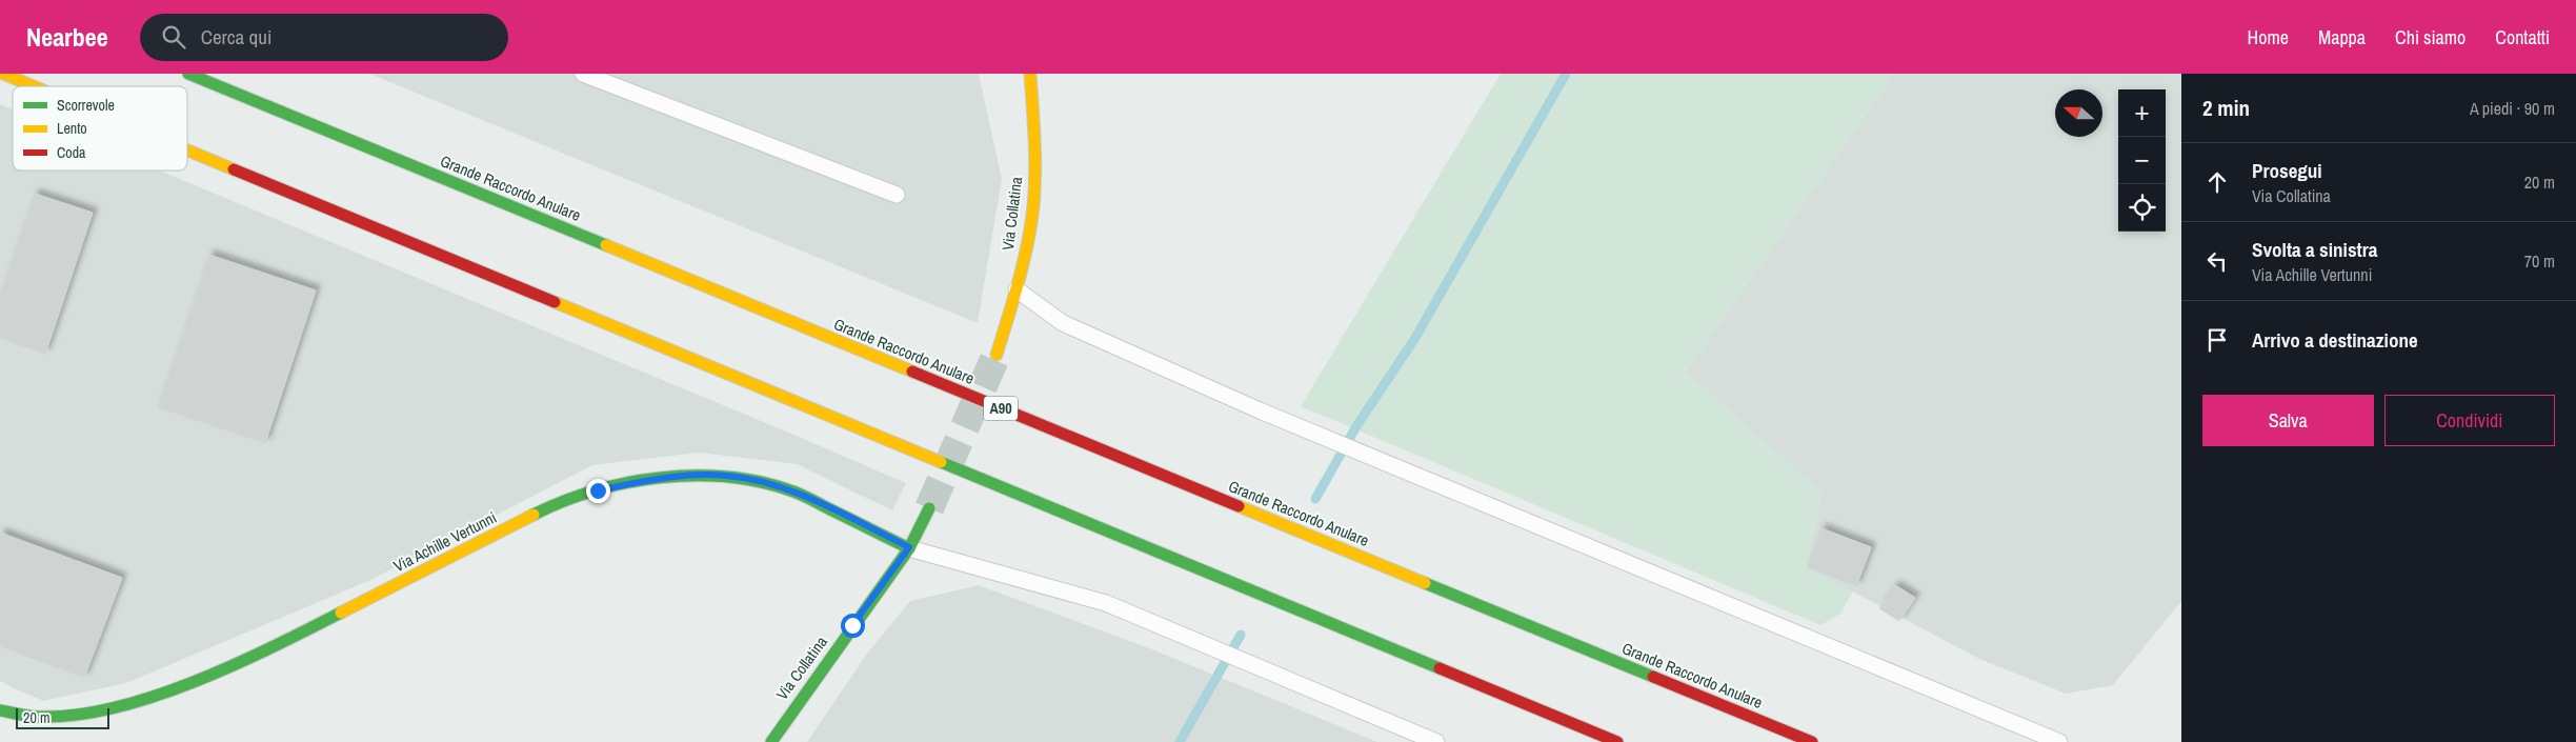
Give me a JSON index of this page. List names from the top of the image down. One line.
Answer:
{"streets":{"main road":["Grande Raccordo Anulare","Via Collatina","A90","Via Achille Vertunni"]},"crossings":[["Via Collatina","Via Achille Vertunni"]],"legend":["Scorrevole","Lento","Coda"],"scale_bar":"20 m","north":"left","page":{"header":"Nearbee","search":"Cerca qui","nav":["Home","Mappa","Chi siamo","Contatti"],"heading":["2 min","A piedi · 90 m"],"map_buttons":["+","−"],"list":[["Prosegui","Via Collatina","20 m"],["Svolta a sinistra","Via Achille Vertunni","70 m"],"Arrivo a destinazione"],"buttons":["Salva","Condividi"],"scale":"20 m"}}
